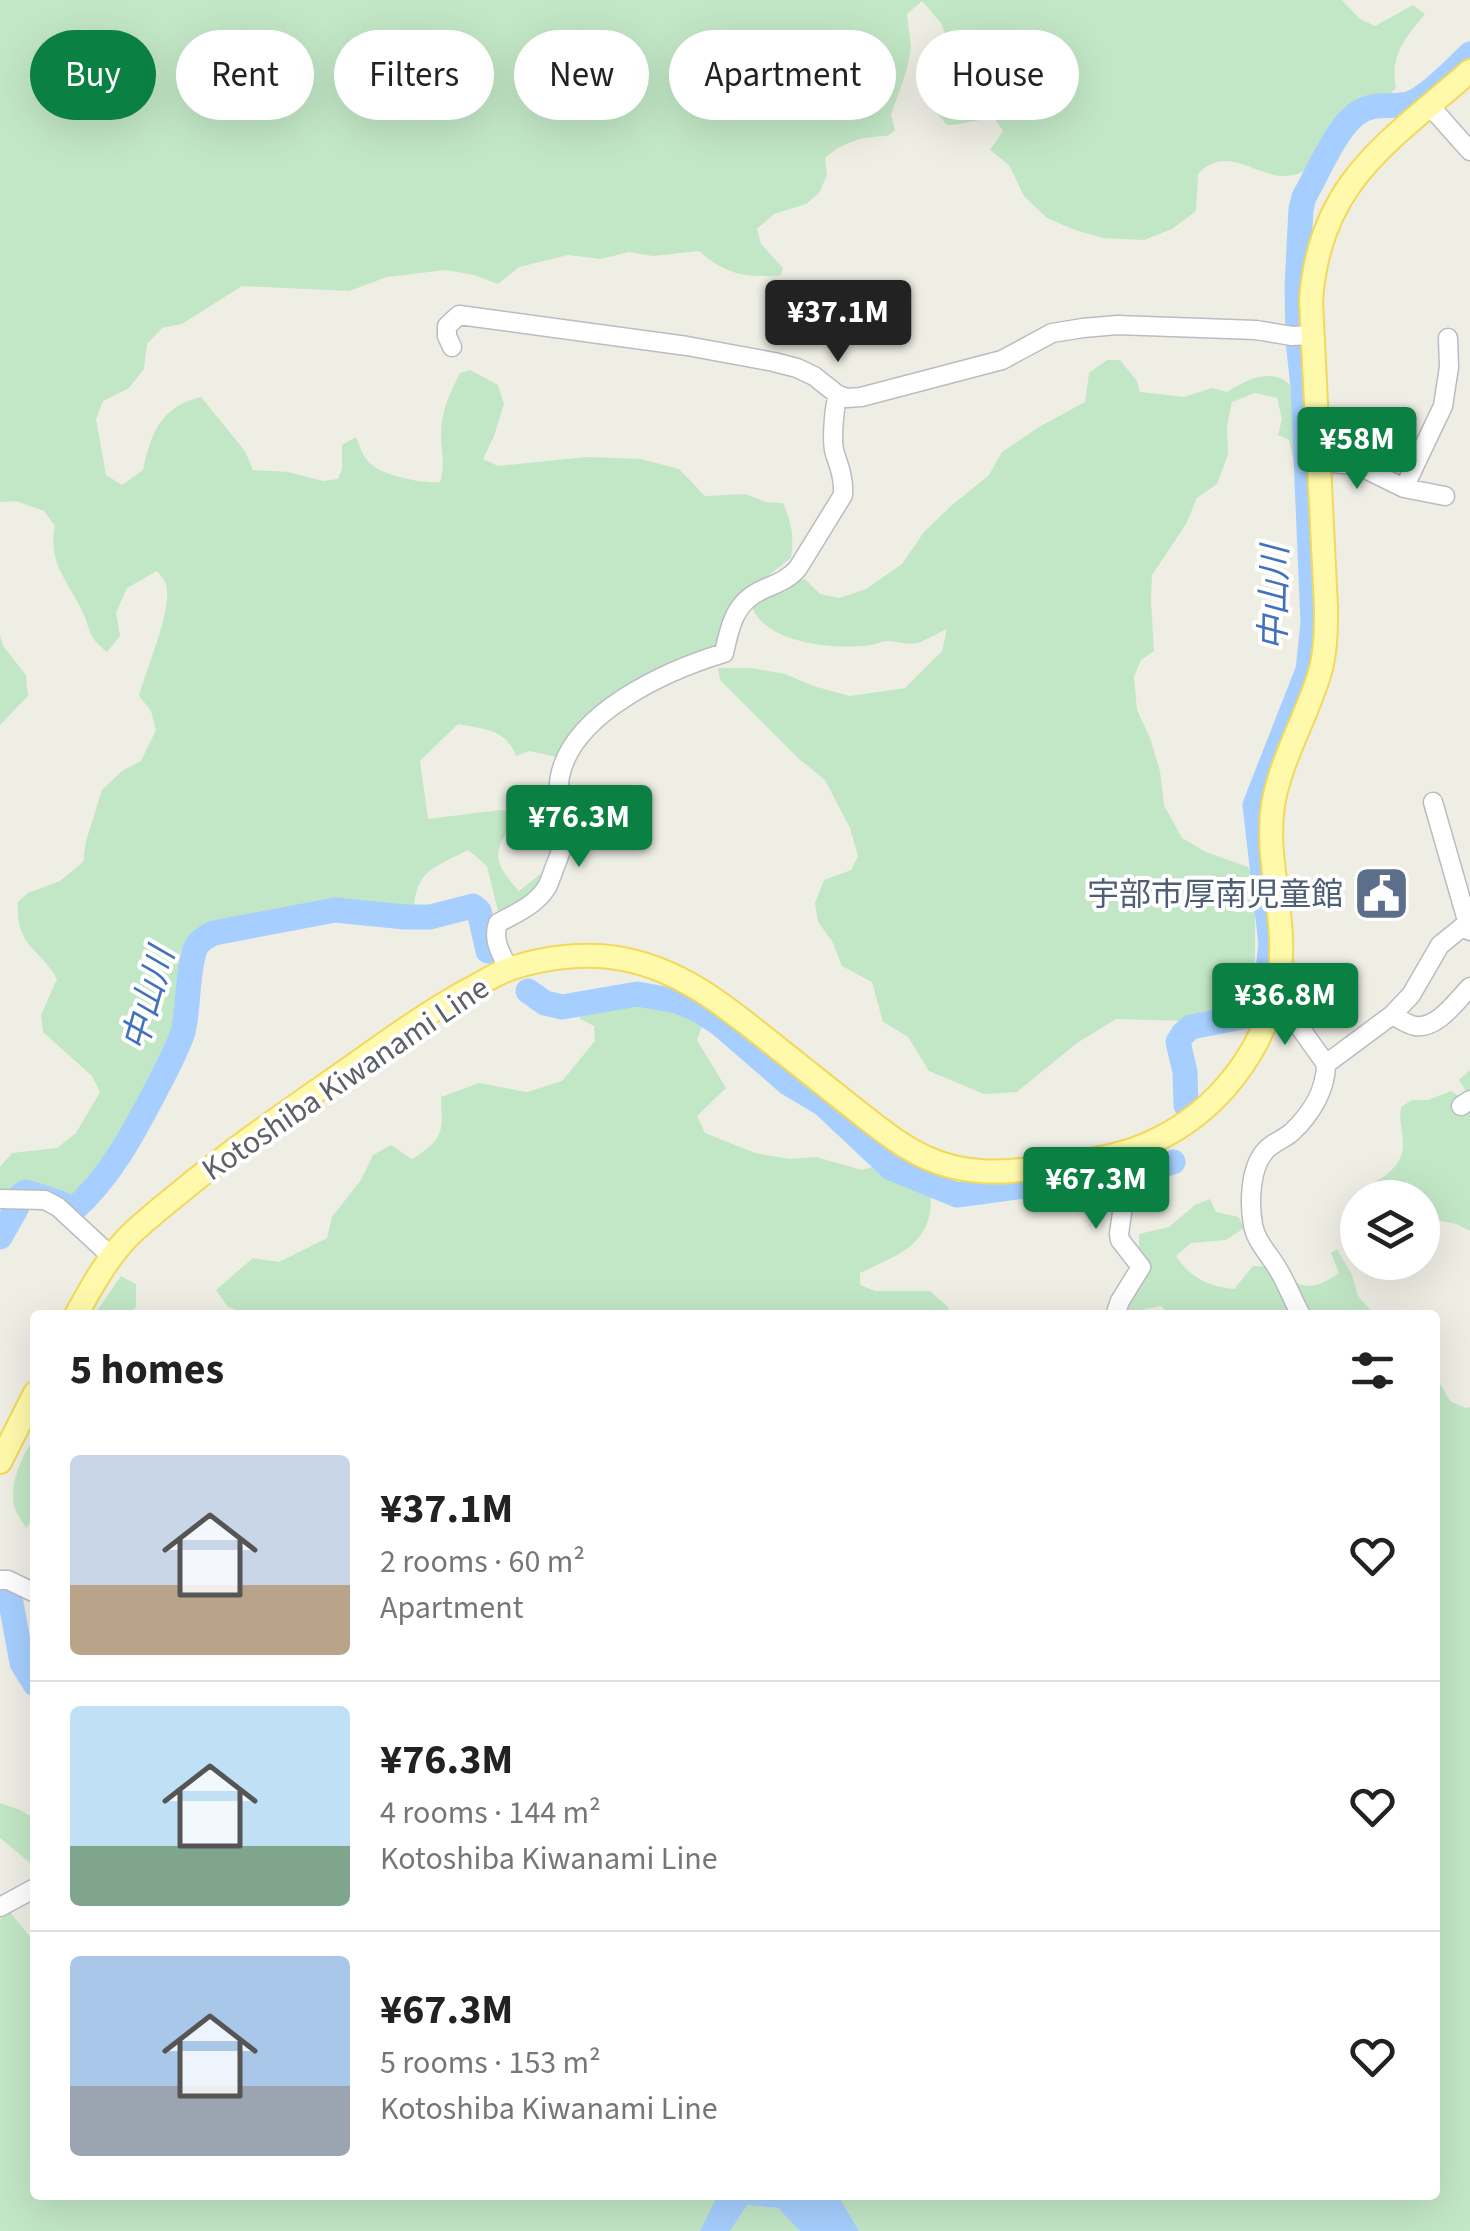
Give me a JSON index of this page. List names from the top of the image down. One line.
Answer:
{"streets":{"main road":["Kotoshiba Kiwanami Line"]},"water":["中山川"],"places":{"public building":["宇部市厚南児童館"]},"page":{"chip":["Buy","Rent","Filters","New","Apartment","House"],"price":["¥37.1M","¥58M","¥76.3M","¥36.8M","¥67.3M"],"heading":"5 homes","list":[{"name":"¥37.1M","note":"2 rooms · 60 m² · Apartment"},{"name":"¥76.3M","note":"4 rooms · 144 m² · Kotoshiba Kiwanami Line"},{"name":"¥67.3M","note":"5 rooms · 153 m² · Kotoshiba Kiwanami Line"}]}}
